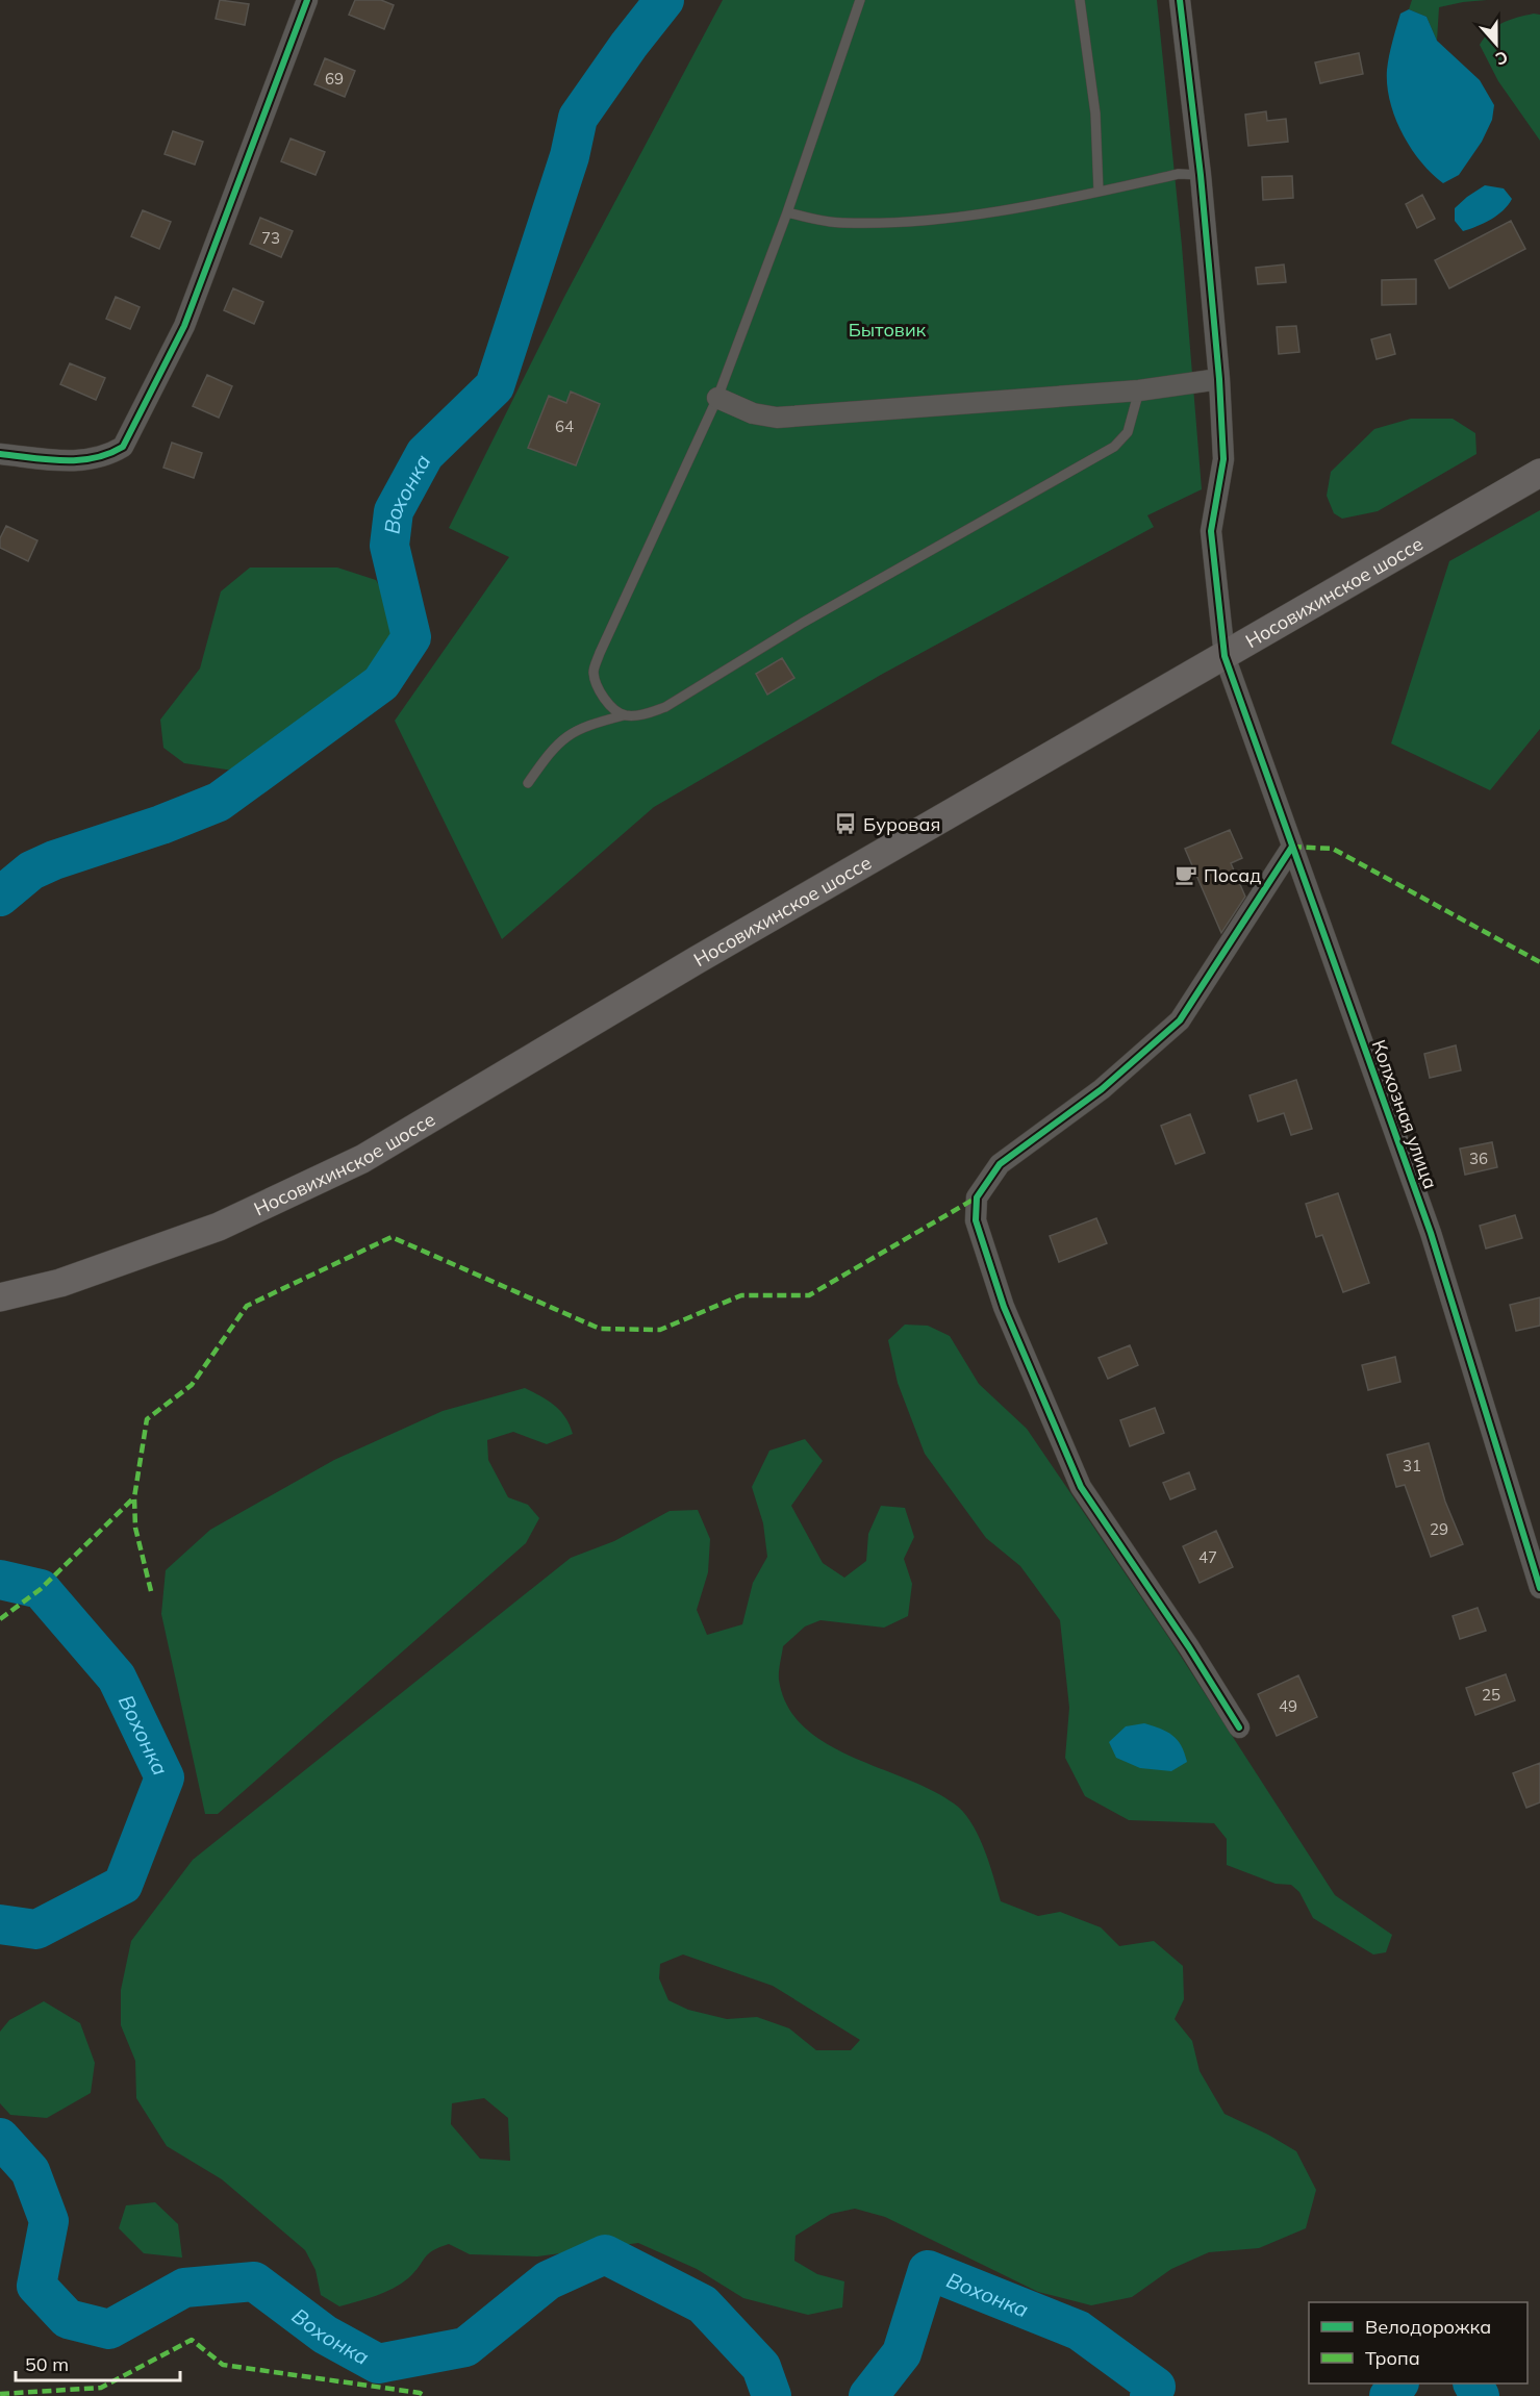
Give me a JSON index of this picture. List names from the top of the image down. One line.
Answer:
{"streets":{"main road":["Носовихинское шоссе"],"street":["Колхозная улица"]},"crossings":[["Носовихинское шоссе","Колхозная улица"]],"water":["Вохонка"],"parks":["Бытовик"],"places":{"bus stop":["Буровая"],"cafe":["Посад"]},"house_numbers":["69","73","64","36","31","29","47","25","49"],"legend":["Велодорожка","Тропа"],"scale_bar":"50 m","north":"bottom"}
